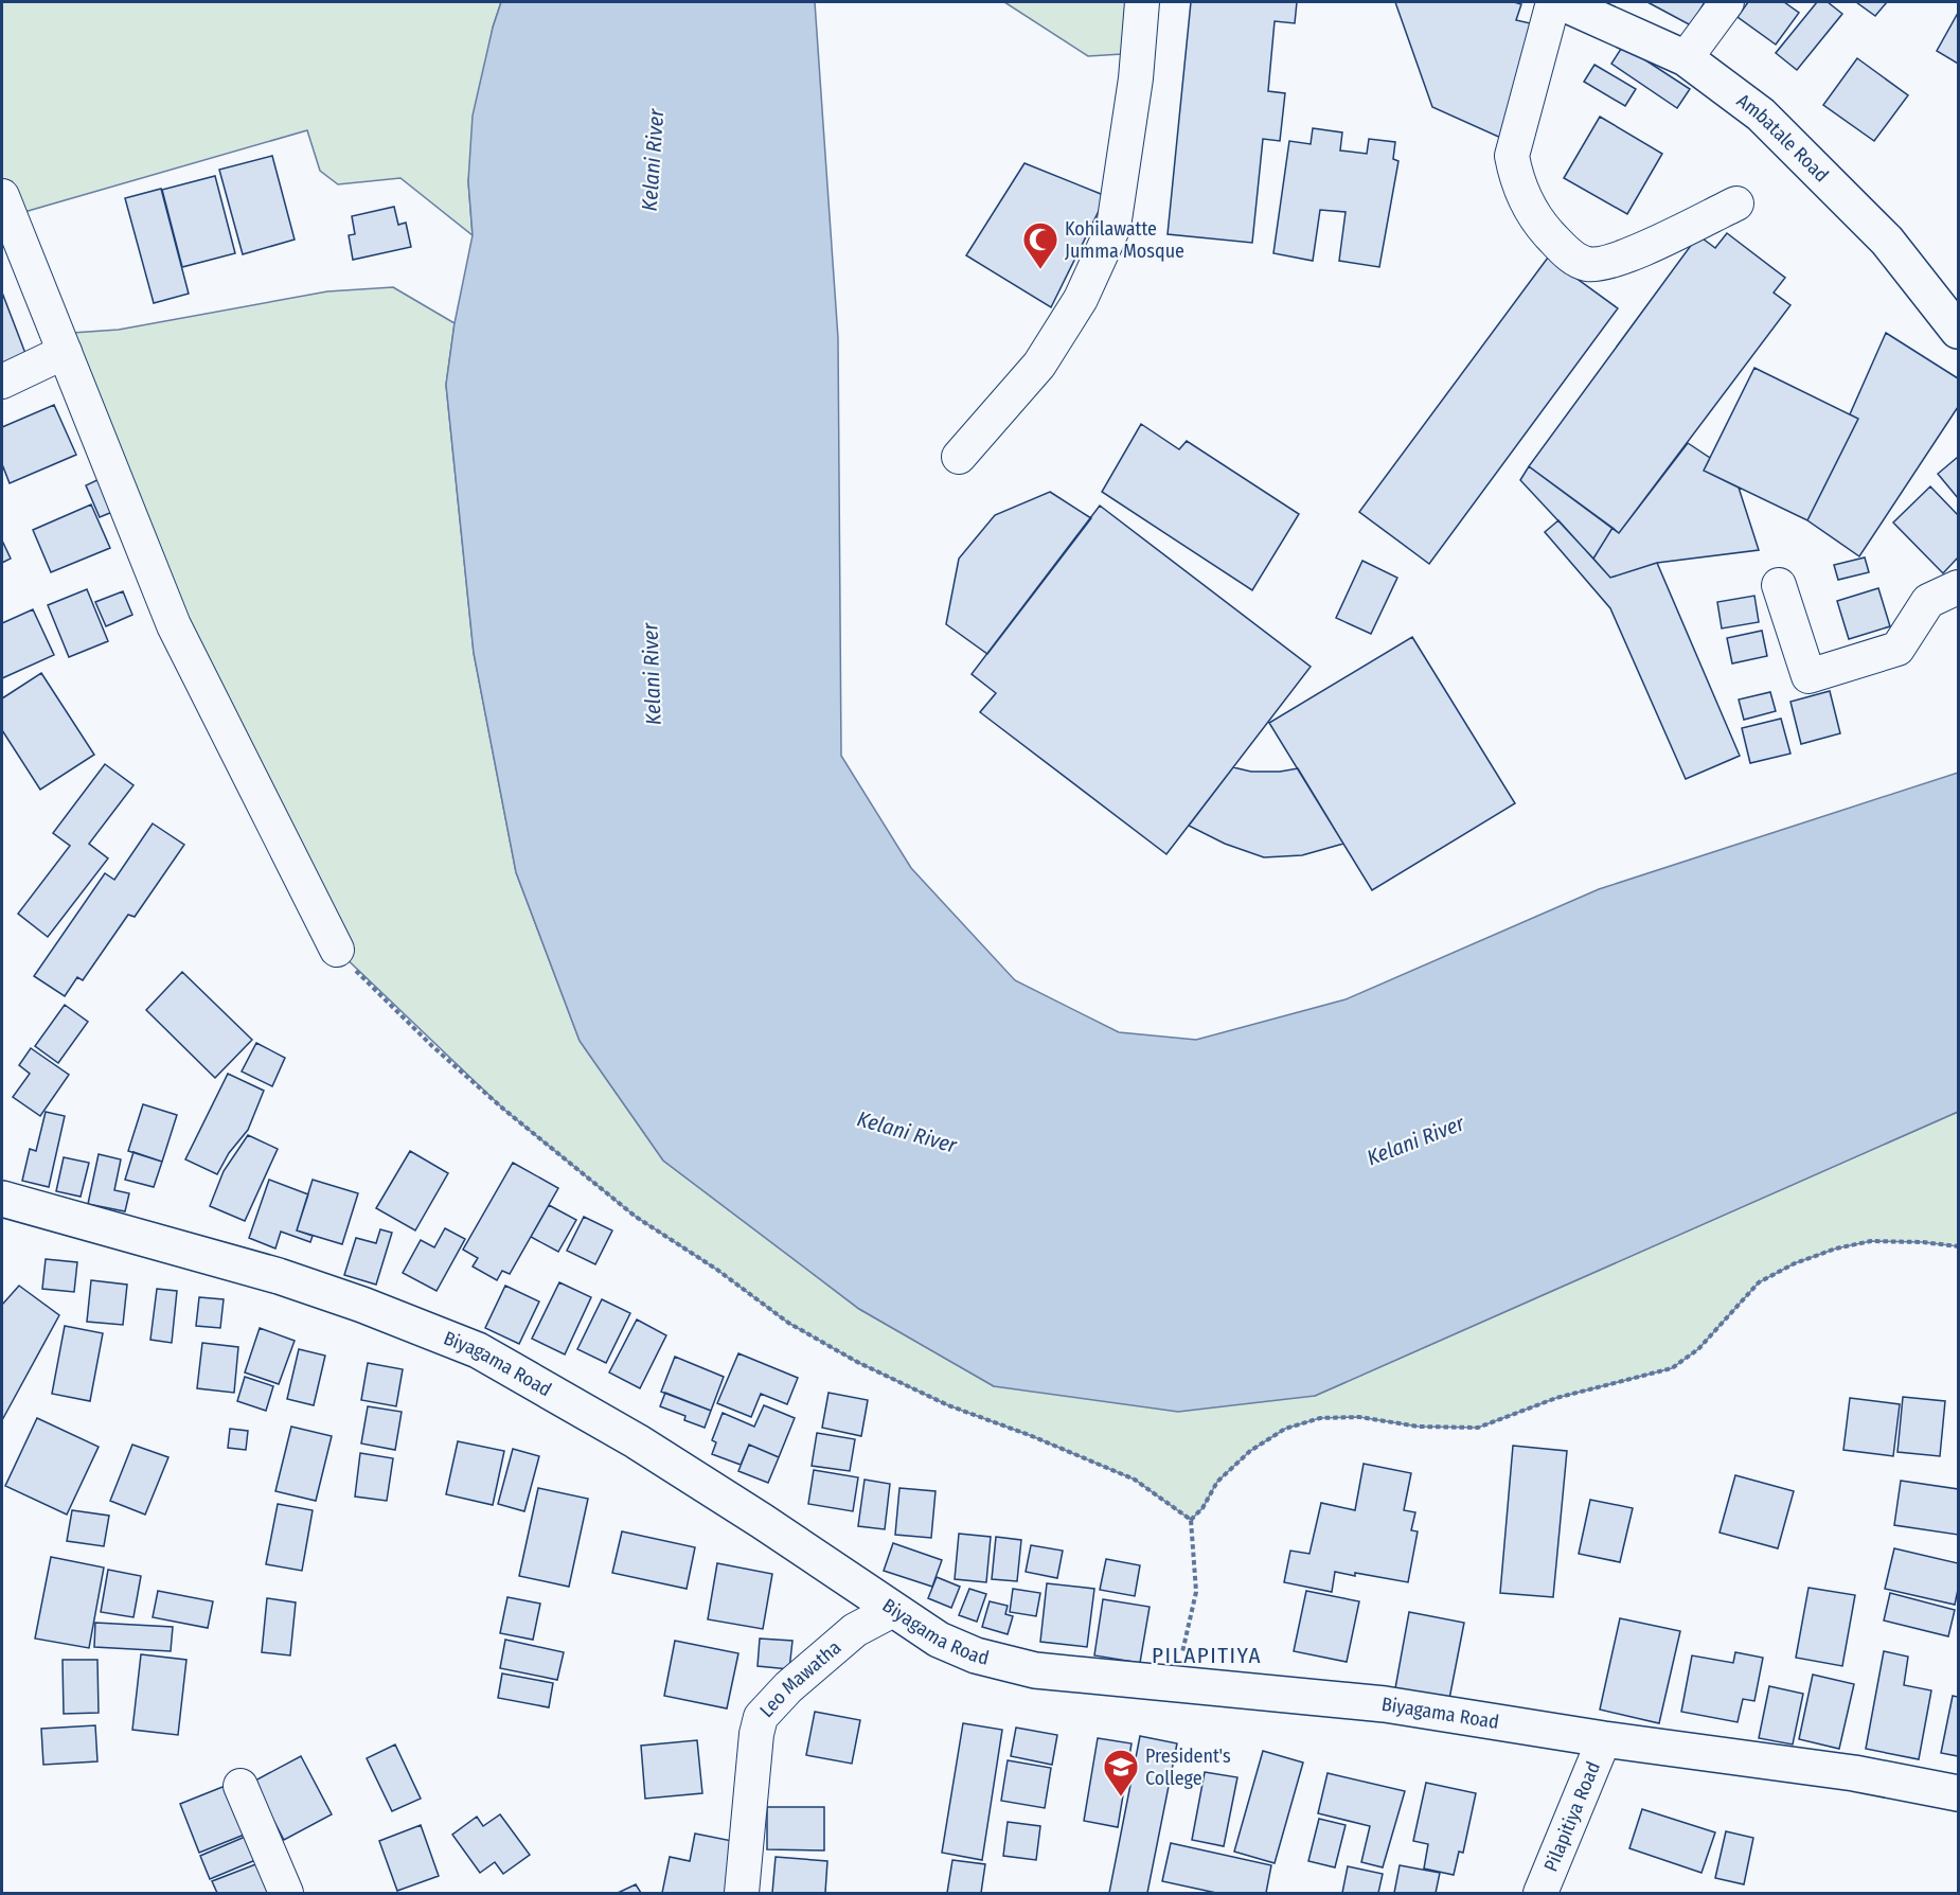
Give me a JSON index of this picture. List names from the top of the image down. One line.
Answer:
{"streets":{"main road":["Ambatale Road","Biyagama Road"],"street":["Leo Mawatha","Pilapitiya Road"]},"crossings":[["Biyagama Road","Leo Mawatha"],["Biyagama Road","Pilapitiya Road"]],"districts":["PILAPITIYA"],"water":["Kelani River"],"places":{"mosque":["Kohilawatte Jumma Mosque"],"school or university":["President's College"]}}
